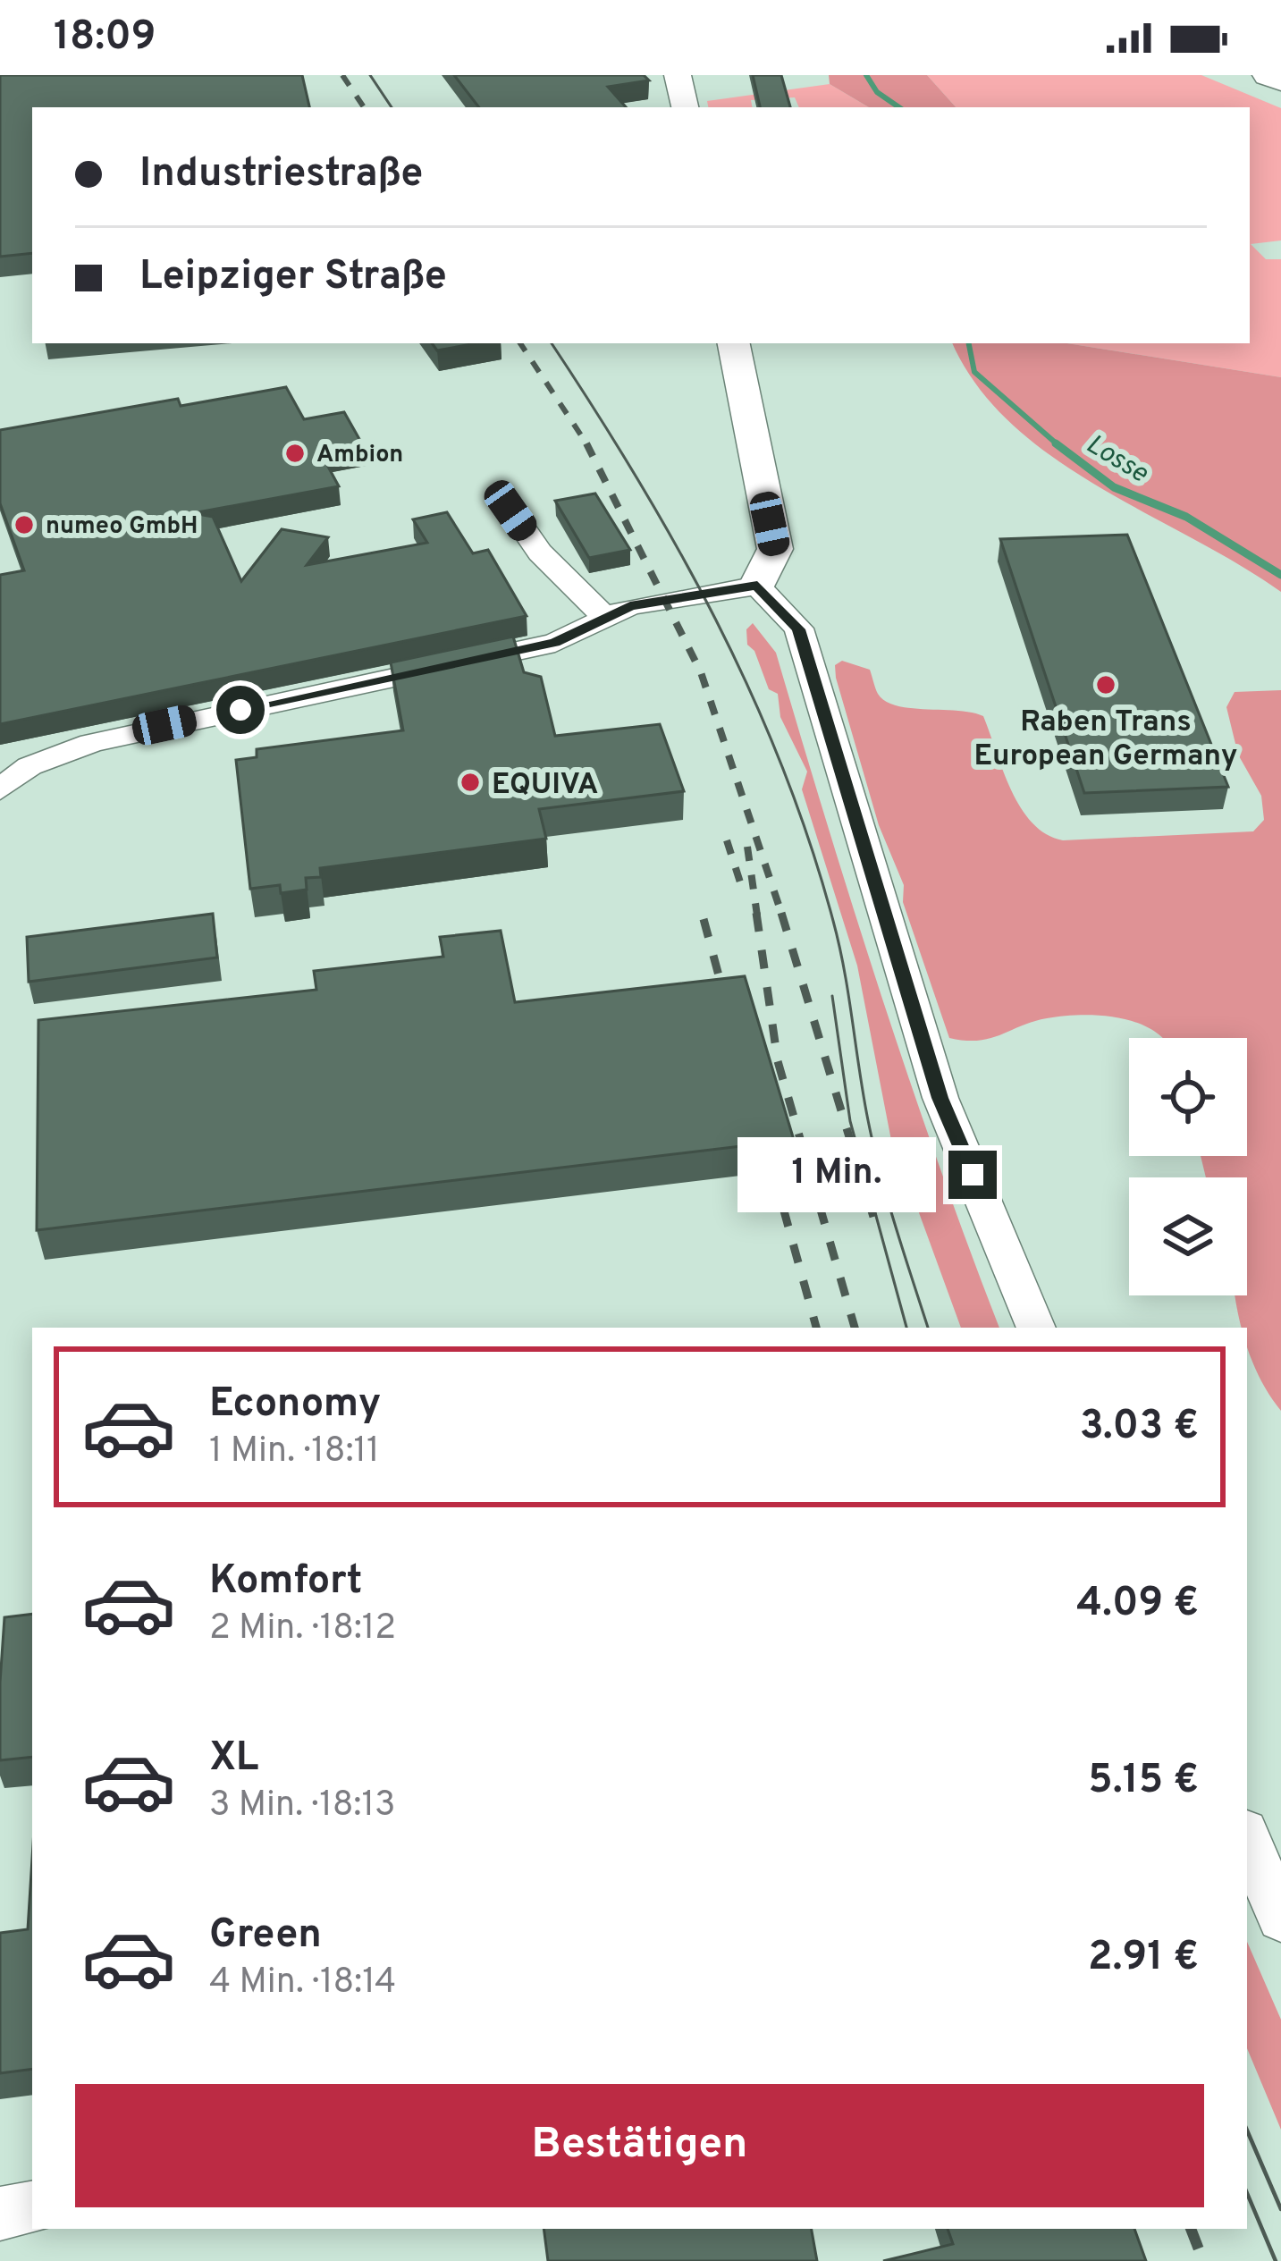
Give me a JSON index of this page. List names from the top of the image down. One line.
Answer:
{"water":["Losse"],"places":["Ambion","numeo GmbH","Raben Trans European Germany","EQUIVA"],"page":{"status":"18:09","banner":["Industriestraße","Leipziger Straße"],"bubble":"1 Min.","list":[{"name":"Economy","note":"1 Min. · 18:11","value":"3.03 €"},{"name":"Komfort","note":"2 Min. · 18:12","value":"4.09 €"},{"name":"XL","note":"3 Min. · 18:13","value":"5.15 €"},{"name":"Green","note":"4 Min. · 18:14","value":"2.91 €"}],"buttons":"Bestätigen"}}
